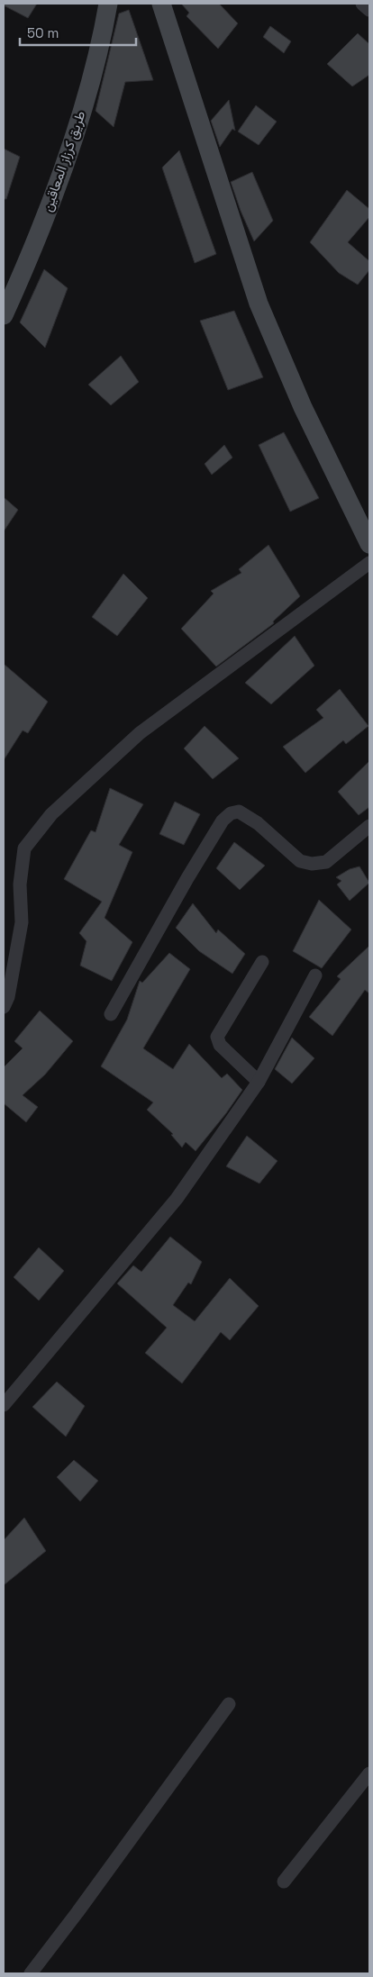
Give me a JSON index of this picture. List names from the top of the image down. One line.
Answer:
{"streets":{"street":["طريق كرزاز المعاقين"]},"scale_bar":"50 m"}
